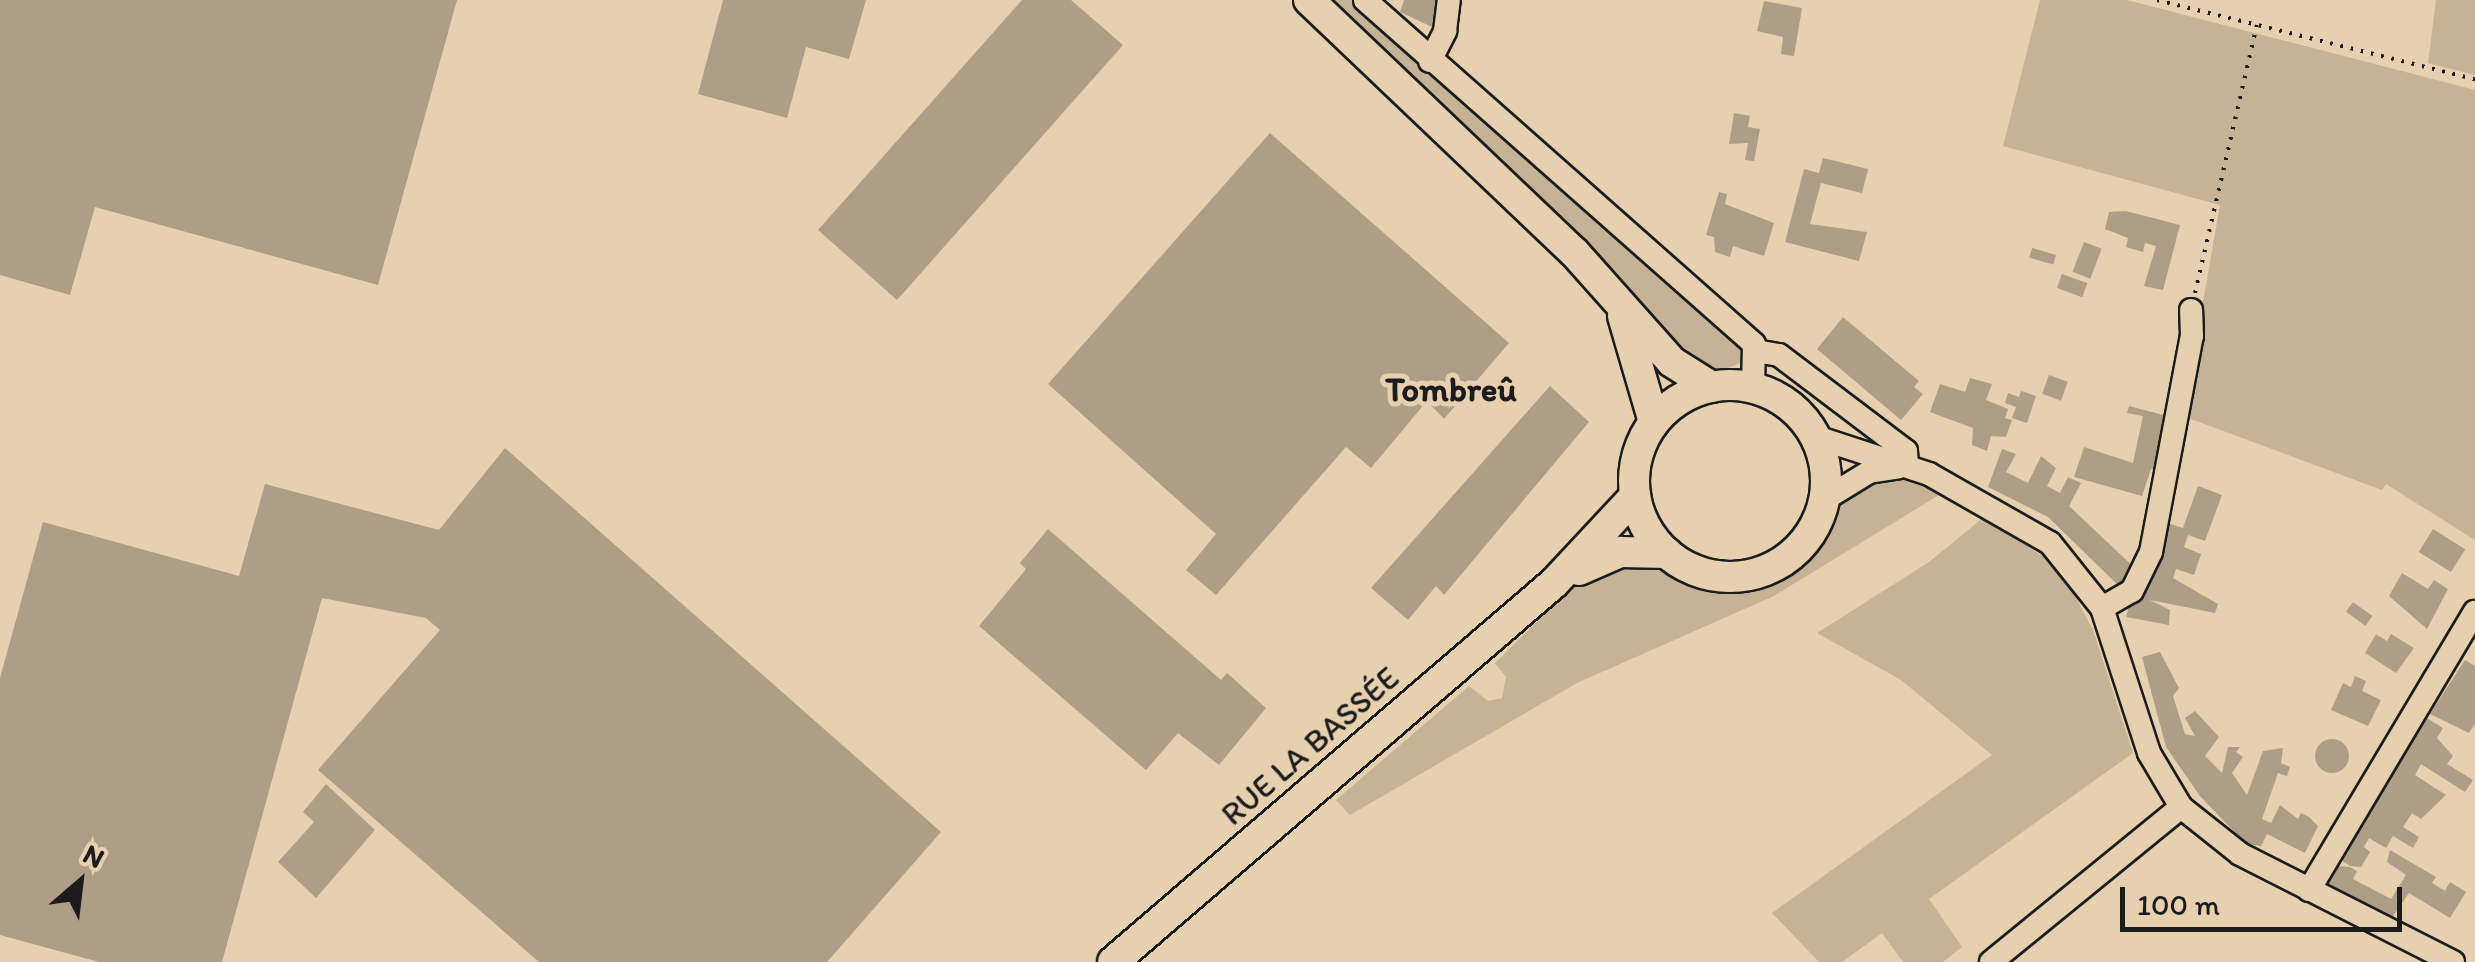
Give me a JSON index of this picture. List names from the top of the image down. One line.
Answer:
{"streets":{"main road":["RUE LA BASSÉE"]},"districts":["Tombreû"],"scale_bar":"100 m","north":"top right"}
